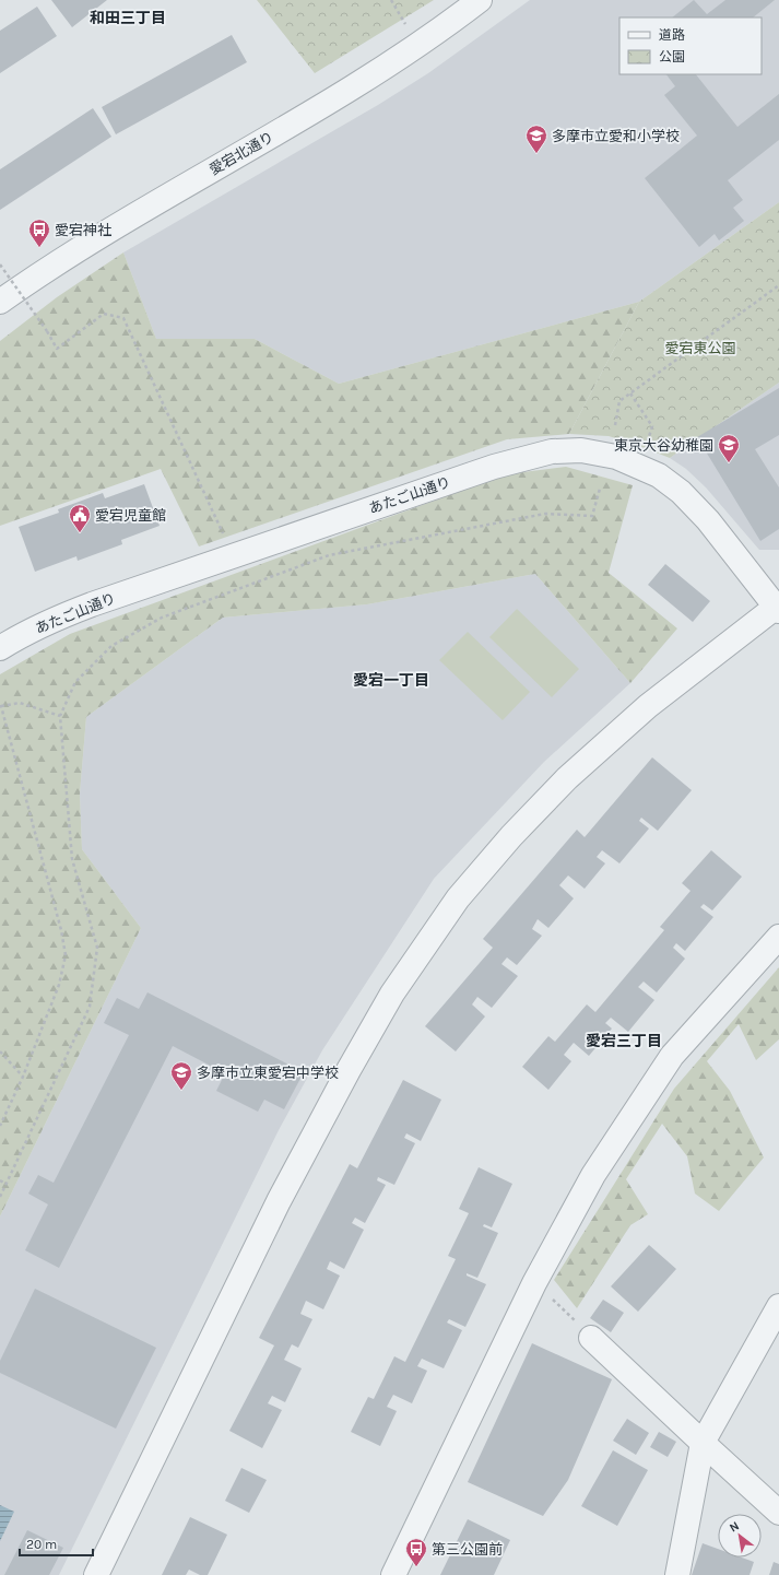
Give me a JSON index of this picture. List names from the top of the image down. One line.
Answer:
{"streets":{"street":["愛宕北通り","あたご山通り"]},"districts":["和田三丁目","愛宕一丁目","愛宕三丁目"],"parks":["愛宕東公園"],"places":{"school or university":["多摩市立愛和小学校","東京大谷幼稚園","多摩市立東愛宕中学校"],"bus stop":["愛宕神社","第三公園前"],"public building":["愛宕児童館"]},"legend":["道路","公園"],"scale_bar":"20 m","north":"top left"}
